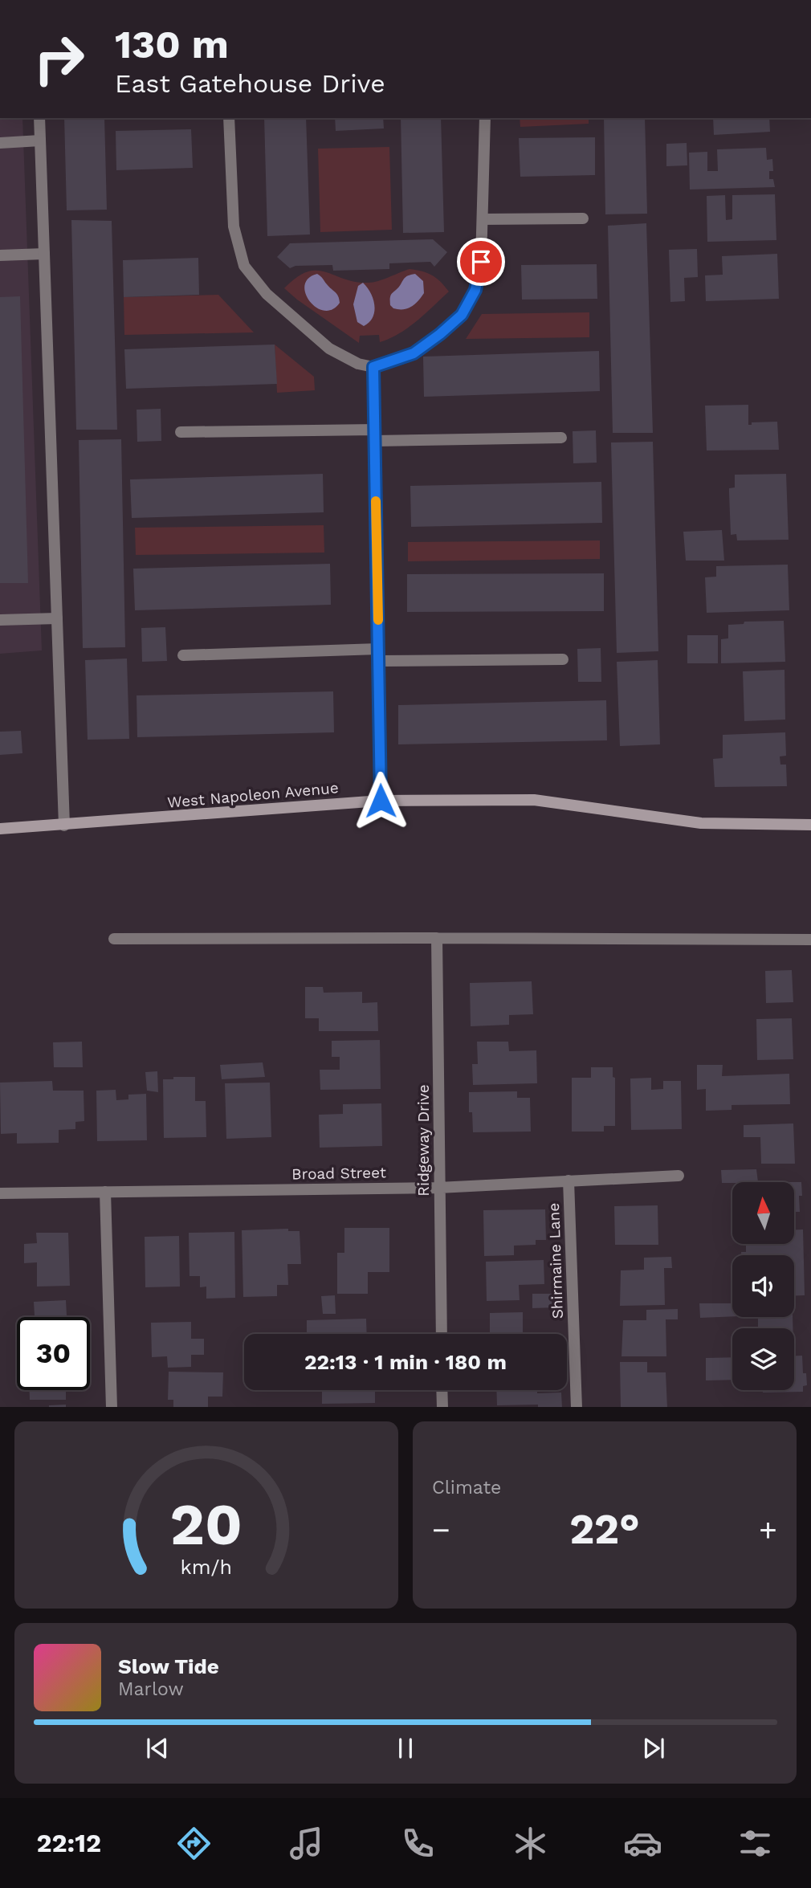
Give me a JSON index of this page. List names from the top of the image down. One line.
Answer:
{"streets":{"street":["West Napoleon Avenue","Ridgeway Drive","Broad Street","Shirmaine Lane"]},"crossings":[["Ridgeway Drive","Broad Street"],["Broad Street","Shirmaine Lane"]],"north":"top","page":{"turn":["130 m","East Gatehouse Drive"],"limit":"30","trip":"22:13 · 1 min · 180 m","tile":"Climate","heat":["−","22°","+"],"song":["Slow Tide","Marlow"],"tabs":"22:12","gauge":["20","km/h"]}}
